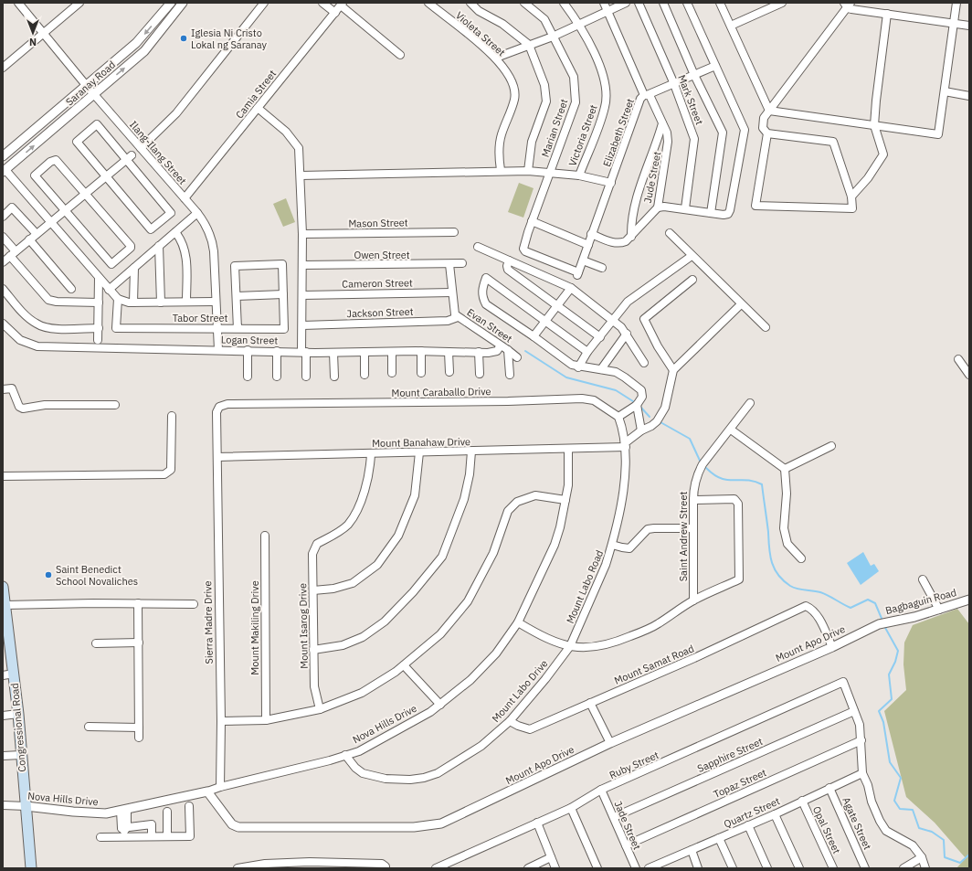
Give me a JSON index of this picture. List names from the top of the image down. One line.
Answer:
{"streets":{"main road":["Congressional Road"],"street":["Violeta Street","Saranay Road","Camia Street","Mark Street","Marian Street","Elizabeth Street","Victoria Street","Ilang-Ilang Street","Jude Street","Mason Street","Owen Street","Cameron Street","Jackson Street","Tabor Street","Evan Street","Logan Street","Mount Caraballo Drive","Mount Banahaw Drive","Saint Andrew Street","Mount Labo Road","Bagbaguin Road","Sierra Madre Drive","Mount Isarog Drive","Mount Makiling Drive","Mount Apo Drive","Mount Samat Road","Mount Labo Drive","Nova Hills Drive","Sapphire Street","Ruby Street","Topaz Street","Quartz Street","Agate Street","Jade Street","Opal Street"]},"crossings":[["Saranay Road","Ilang-Ilang Street"],["Camia Street","Ilang-Ilang Street"],["Marian Street","Elizabeth Street"],["Elizabeth Street","Jude Street"],["Ilang-Ilang Street","Tabor Street"],["Ilang-Ilang Street","Logan Street"],["Owen Street","Evan Street"],["Cameron Street","Evan Street"],["Jackson Street","Evan Street"],["Evan Street","Logan Street"],["Mount Caraballo Drive","Sierra Madre Drive"],["Mount Banahaw Drive","Mount Labo Road"],["Mount Banahaw Drive","Sierra Madre Drive"],["Mount Banahaw Drive","Mount Isarog Drive"],["Mount Banahaw Drive","Nova Hills Drive"],["Mount Labo Road","Mount Labo Drive"],["Bagbaguin Road","Mount Apo Drive"],["Sierra Madre Drive","Nova Hills Drive"],["Mount Apo Drive","Mount Samat Road"],["Mount Apo Drive","Nova Hills Drive"],["Mount Samat Road","Mount Labo Drive"],["Mount Labo Drive","Nova Hills Drive"],["Nova Hills Drive","Congressional Road"],["Sapphire Street","Ruby Street"],["Sapphire Street","Jade Street"],["Ruby Street","Jade Street"],["Topaz Street","Jade Street"],["Quartz Street","Agate Street"],["Quartz Street","Opal Street"]],"places":["Iglesia Ni Cristo Lokal ng Saranay","Saint Benedict School Novaliches"],"north":"bottom"}
